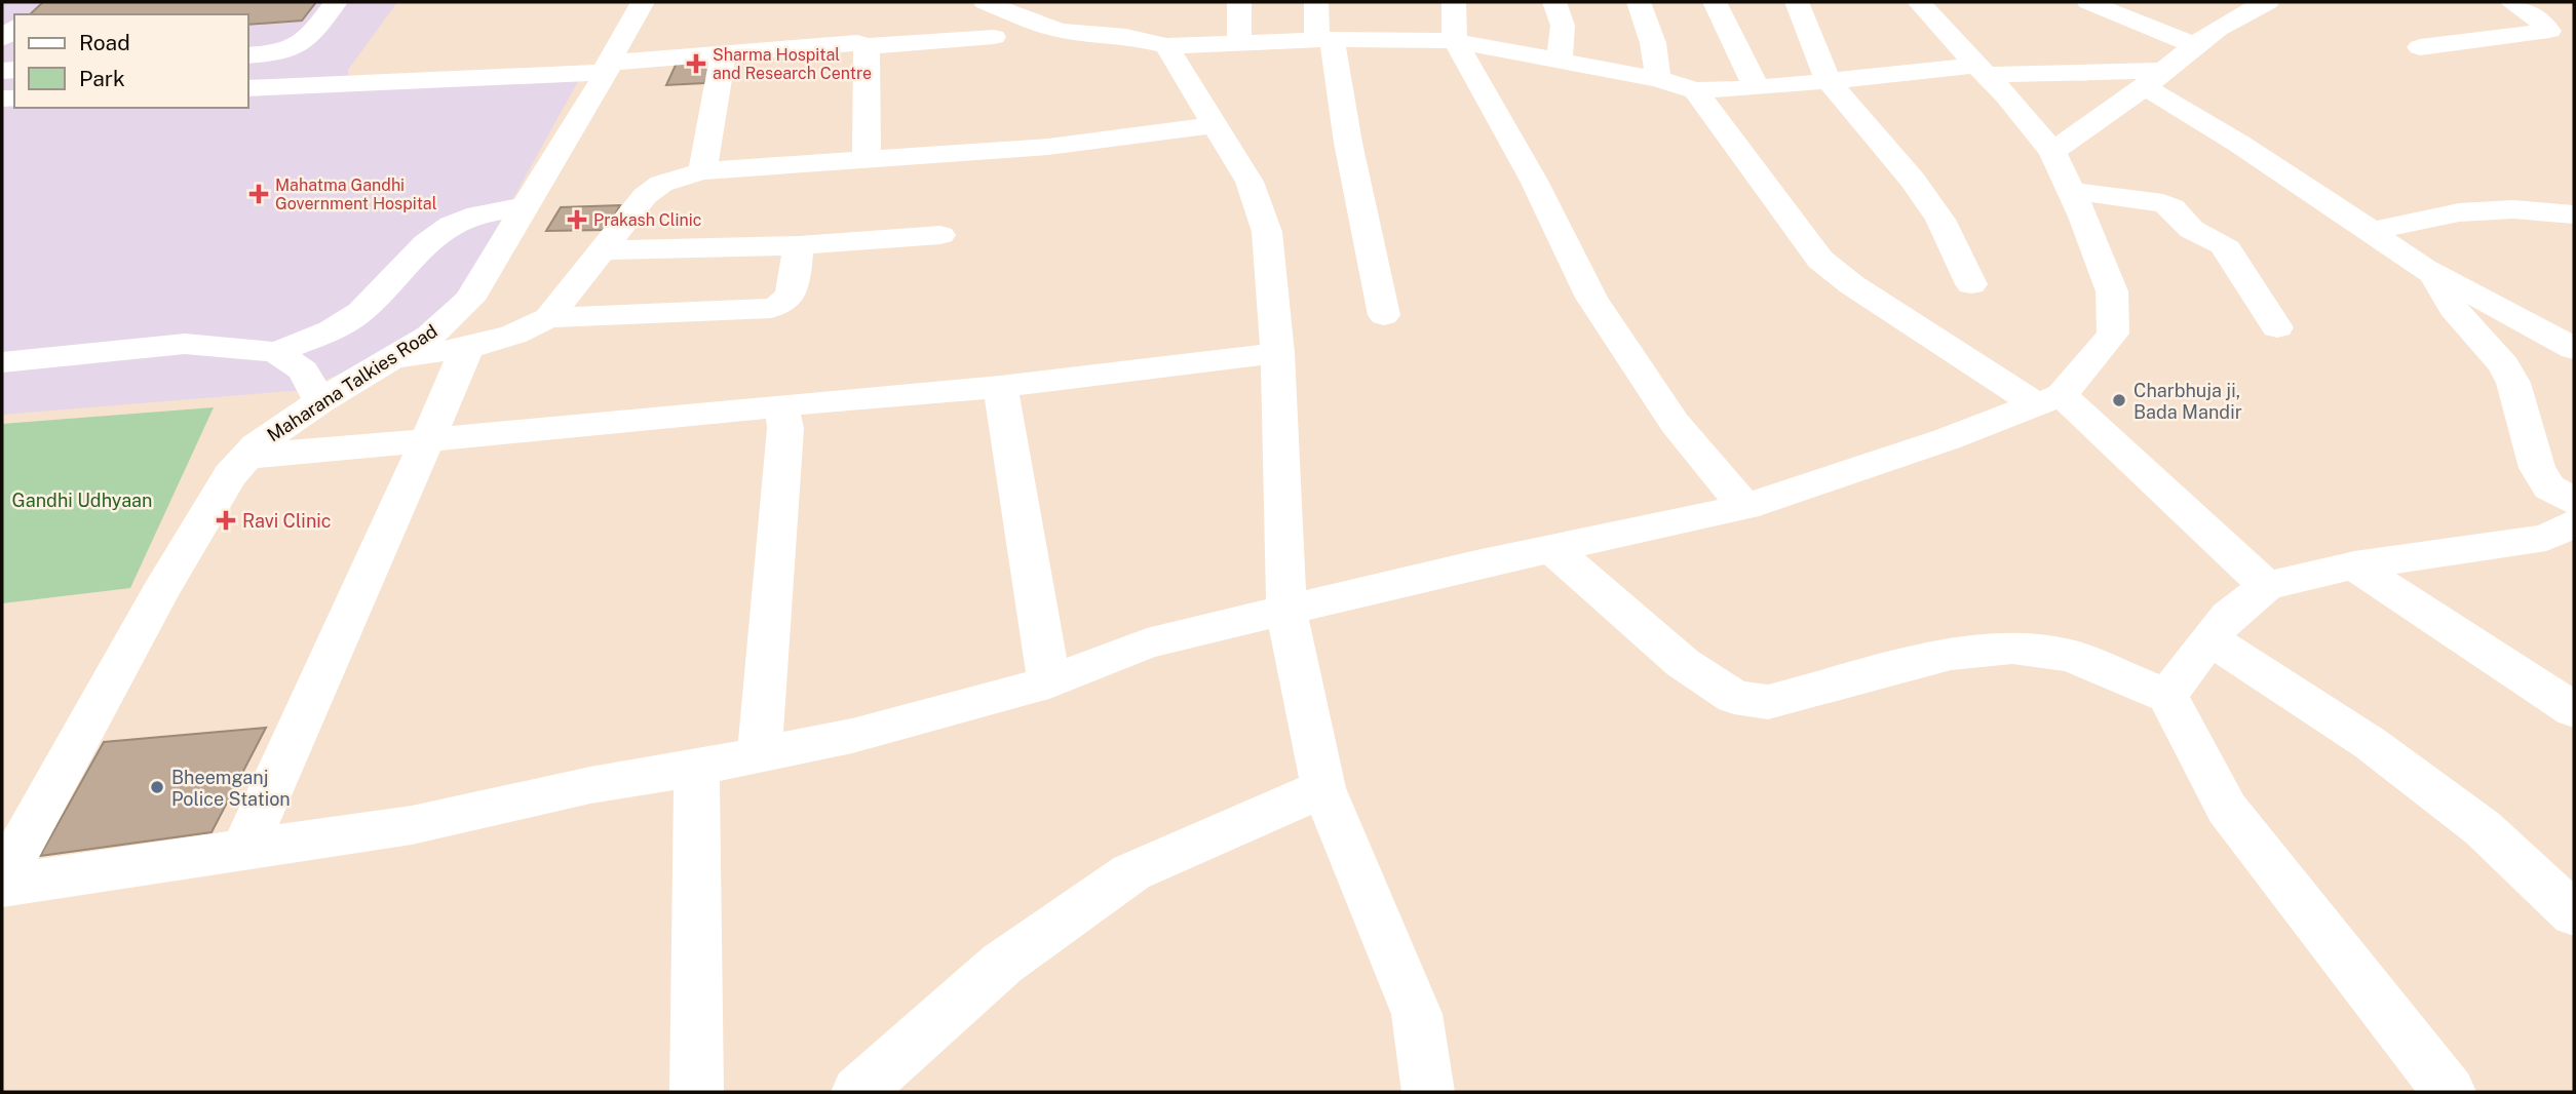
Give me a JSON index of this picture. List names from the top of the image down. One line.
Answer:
{"streets":{"street":["Maharana Talkies Road"]},"parks":["Gandhi Udhyaan"],"places":{"health":["Sharma Hospital and Research Centre","Mahatma Gandhi Government Hospital","Prakash Clinic","Ravi Clinic"],"other":["Charbhuja ji, Bada Mandir","Bheemganj Police Station"]},"legend":["Road","Park"]}
